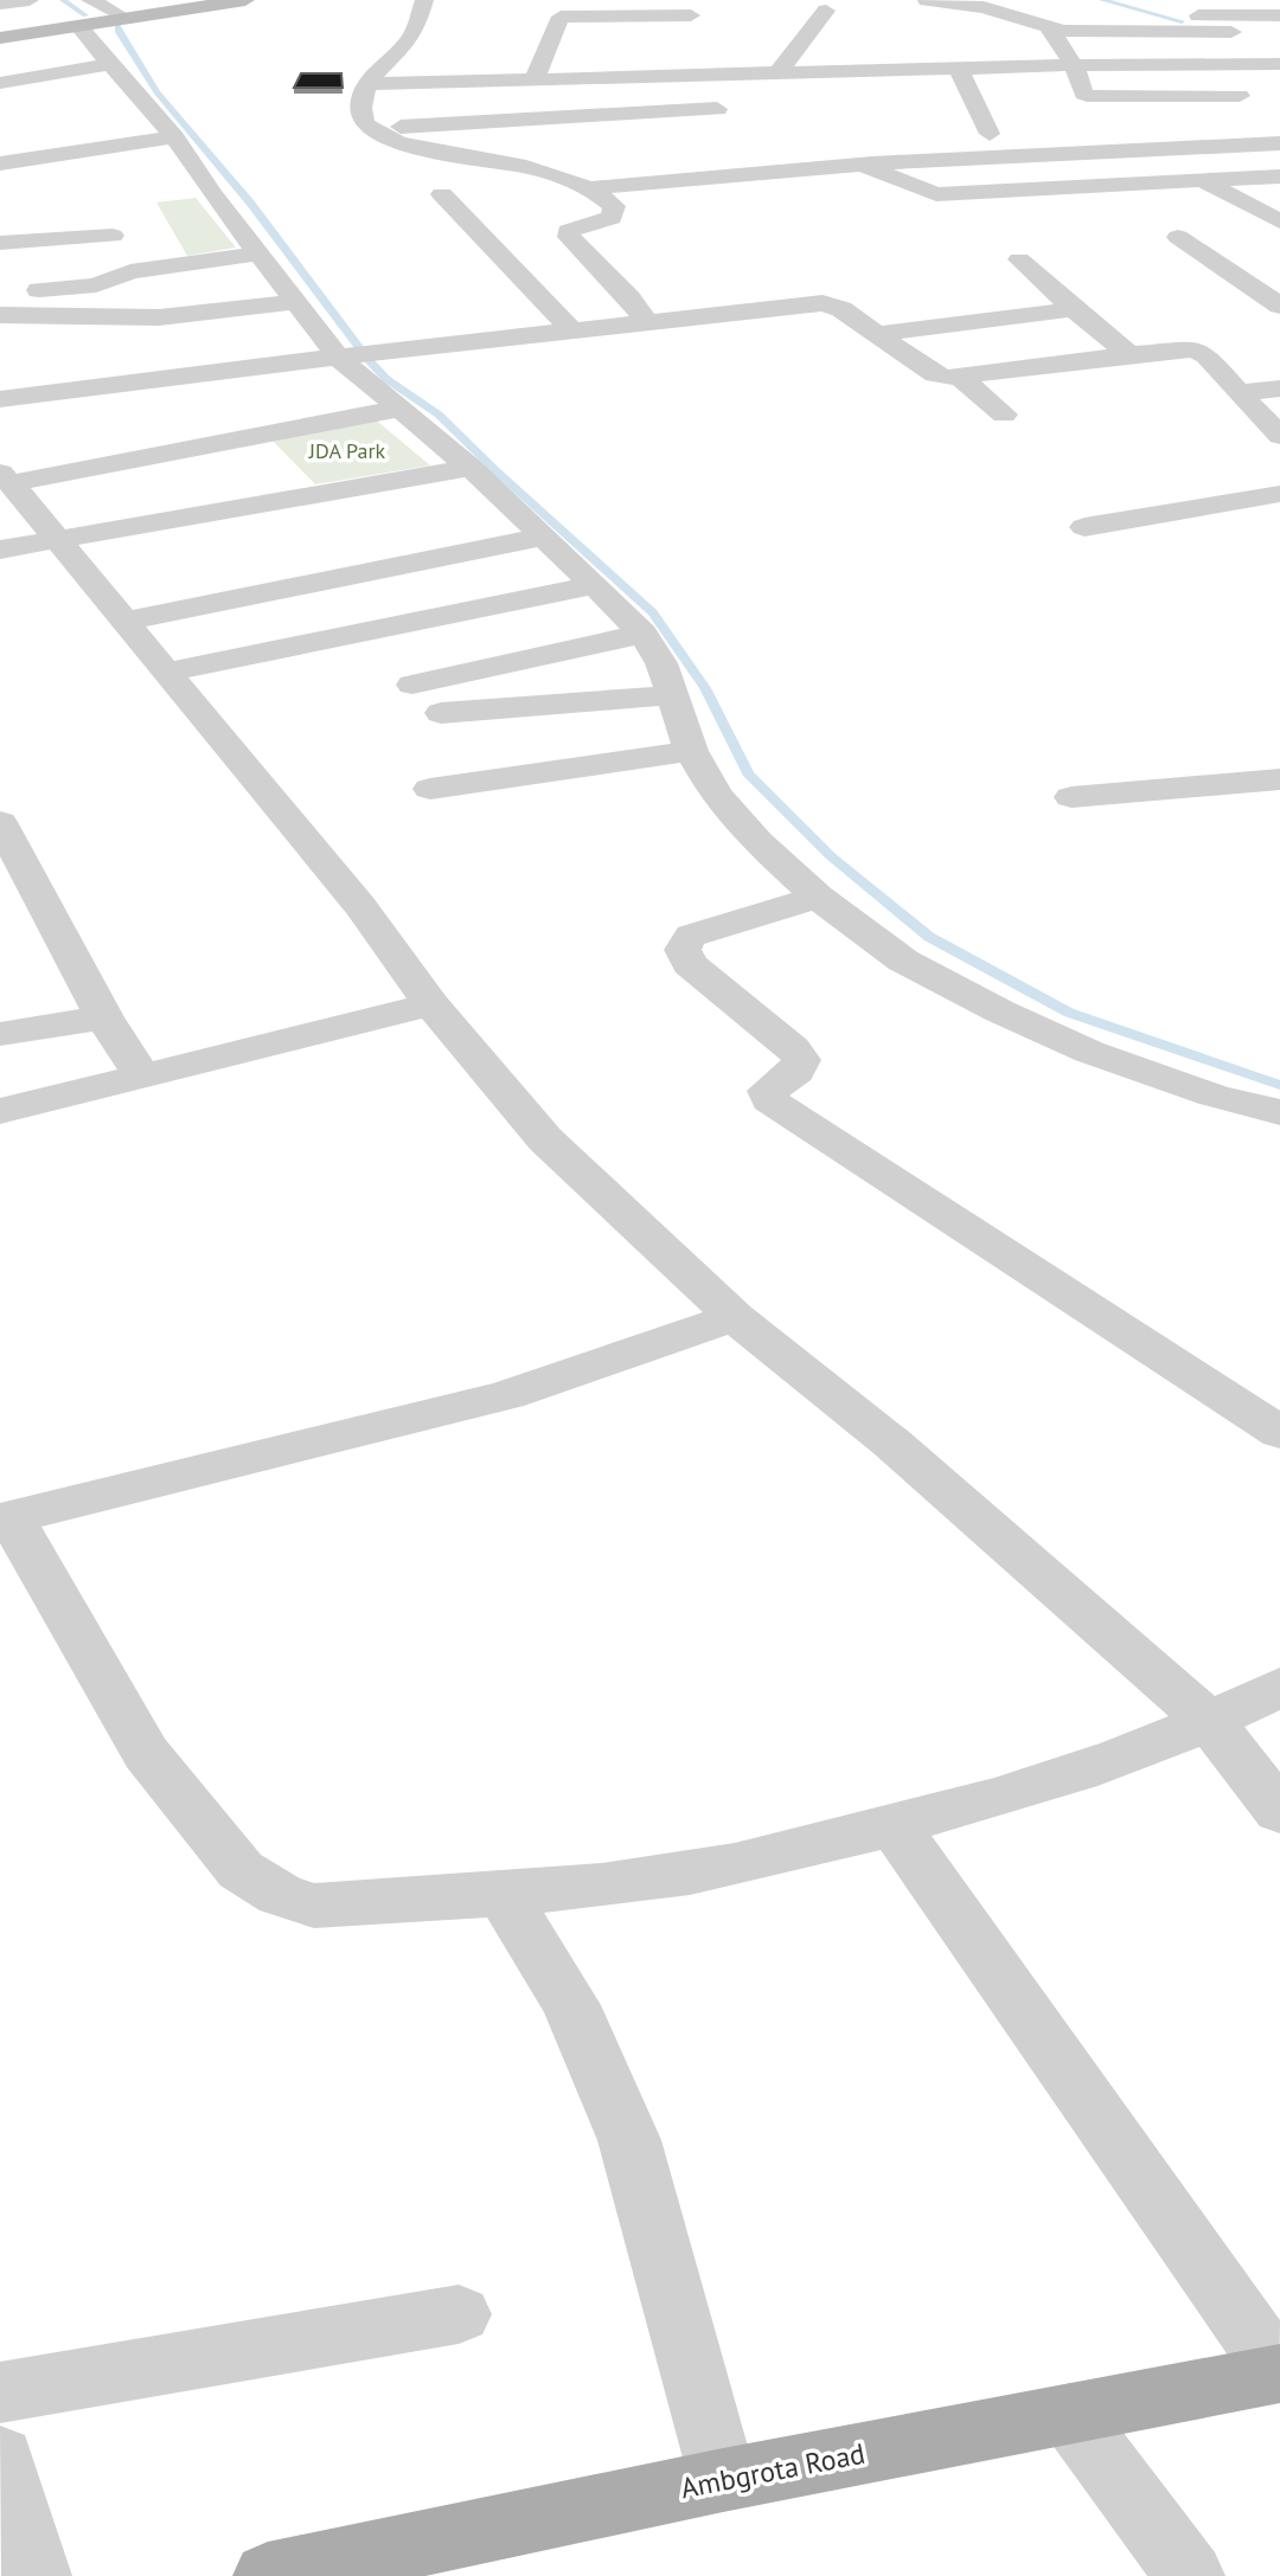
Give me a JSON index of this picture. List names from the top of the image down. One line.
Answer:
{"streets":{"main road":["Ambgrota Road"]},"parks":["JDA Park"]}
